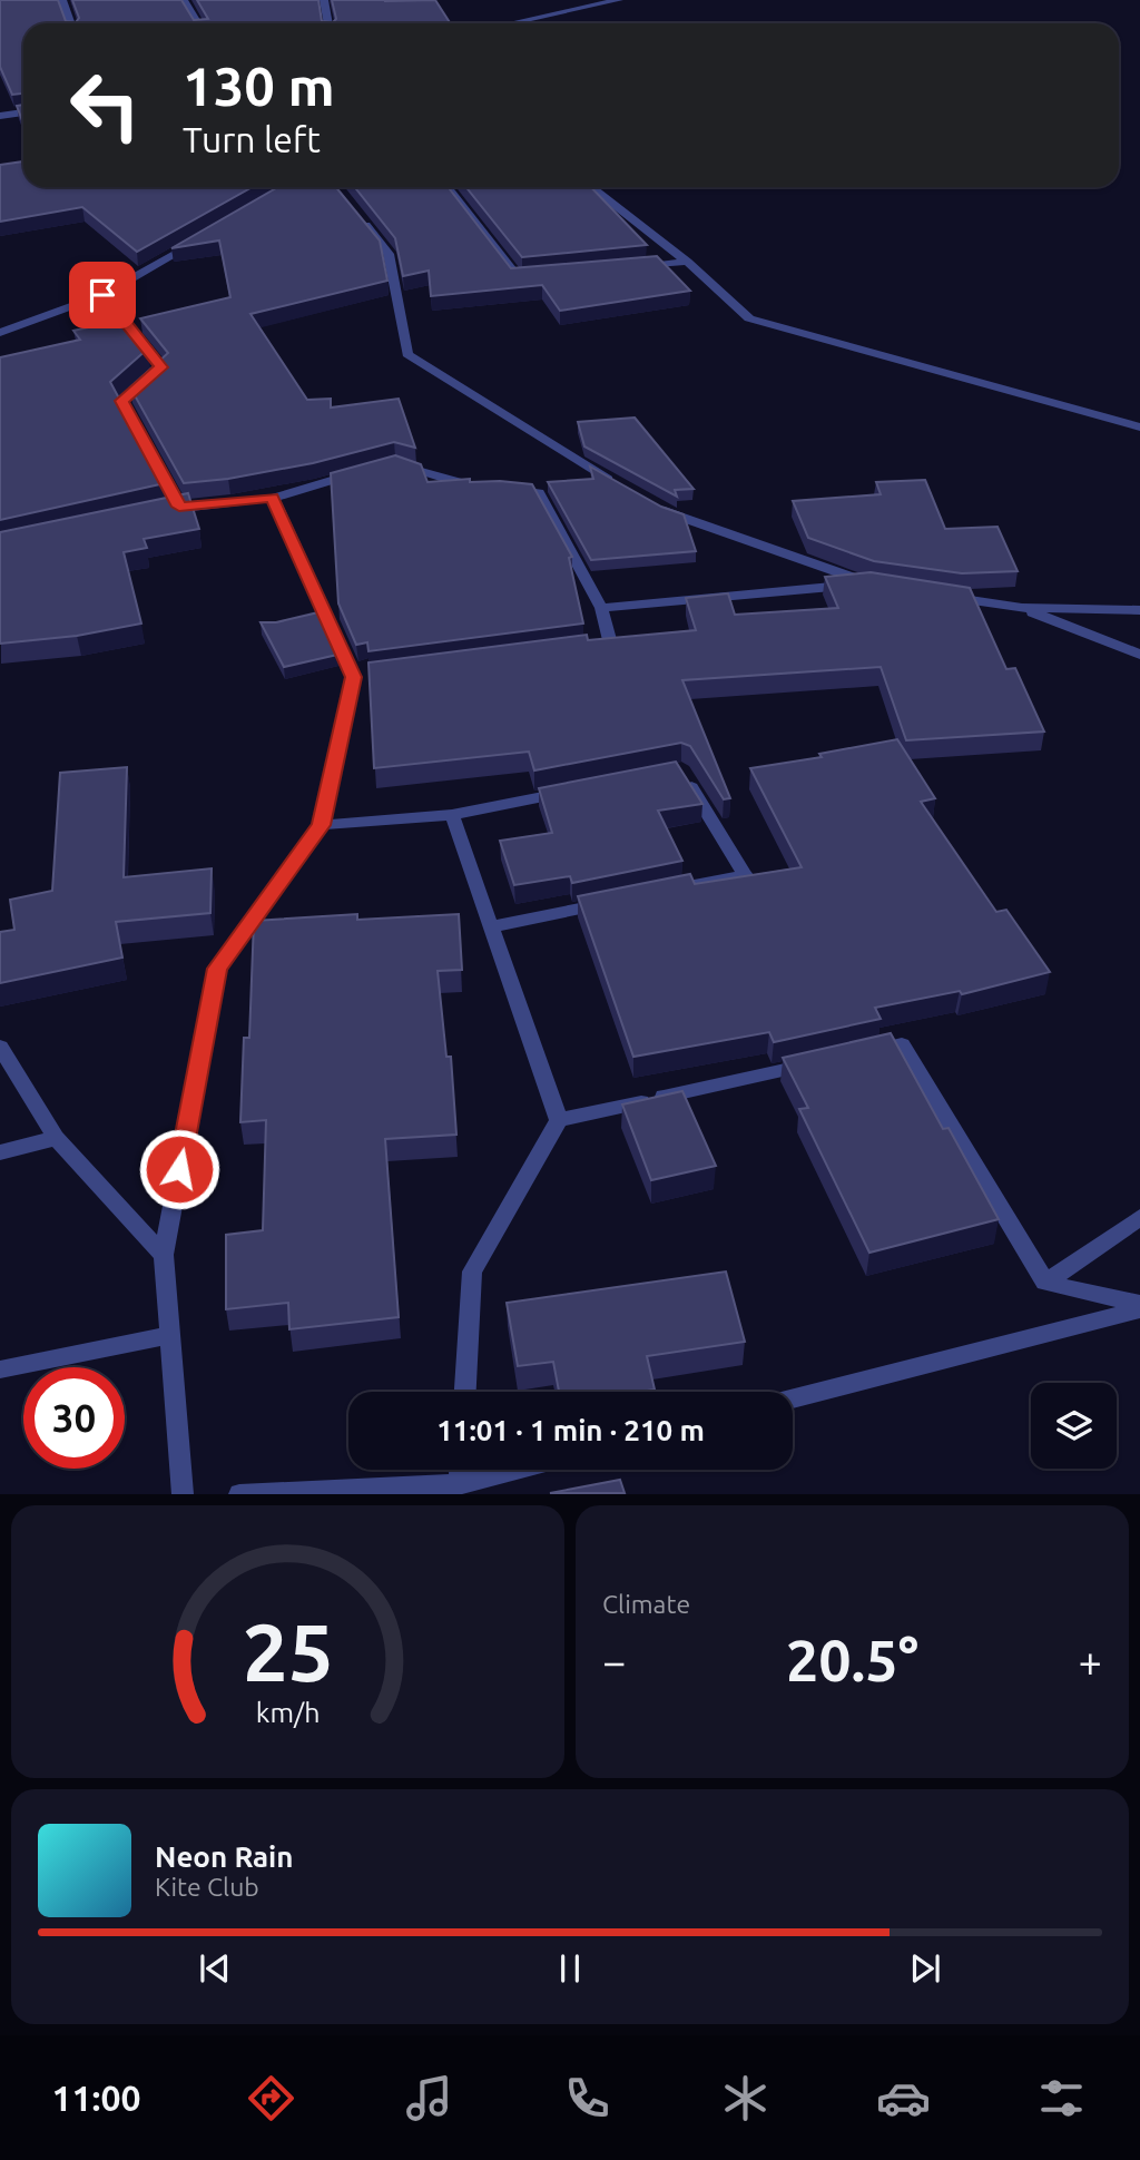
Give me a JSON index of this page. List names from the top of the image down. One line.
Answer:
{"page":{"turn":["130 m","Turn left"],"limit":"30","trip":"11:01 · 1 min · 210 m","tile":"Climate","heat":["−","20.5°","+"],"song":["Neon Rain","Kite Club"],"tabs":"11:00","gauge":["25","km/h"]}}
